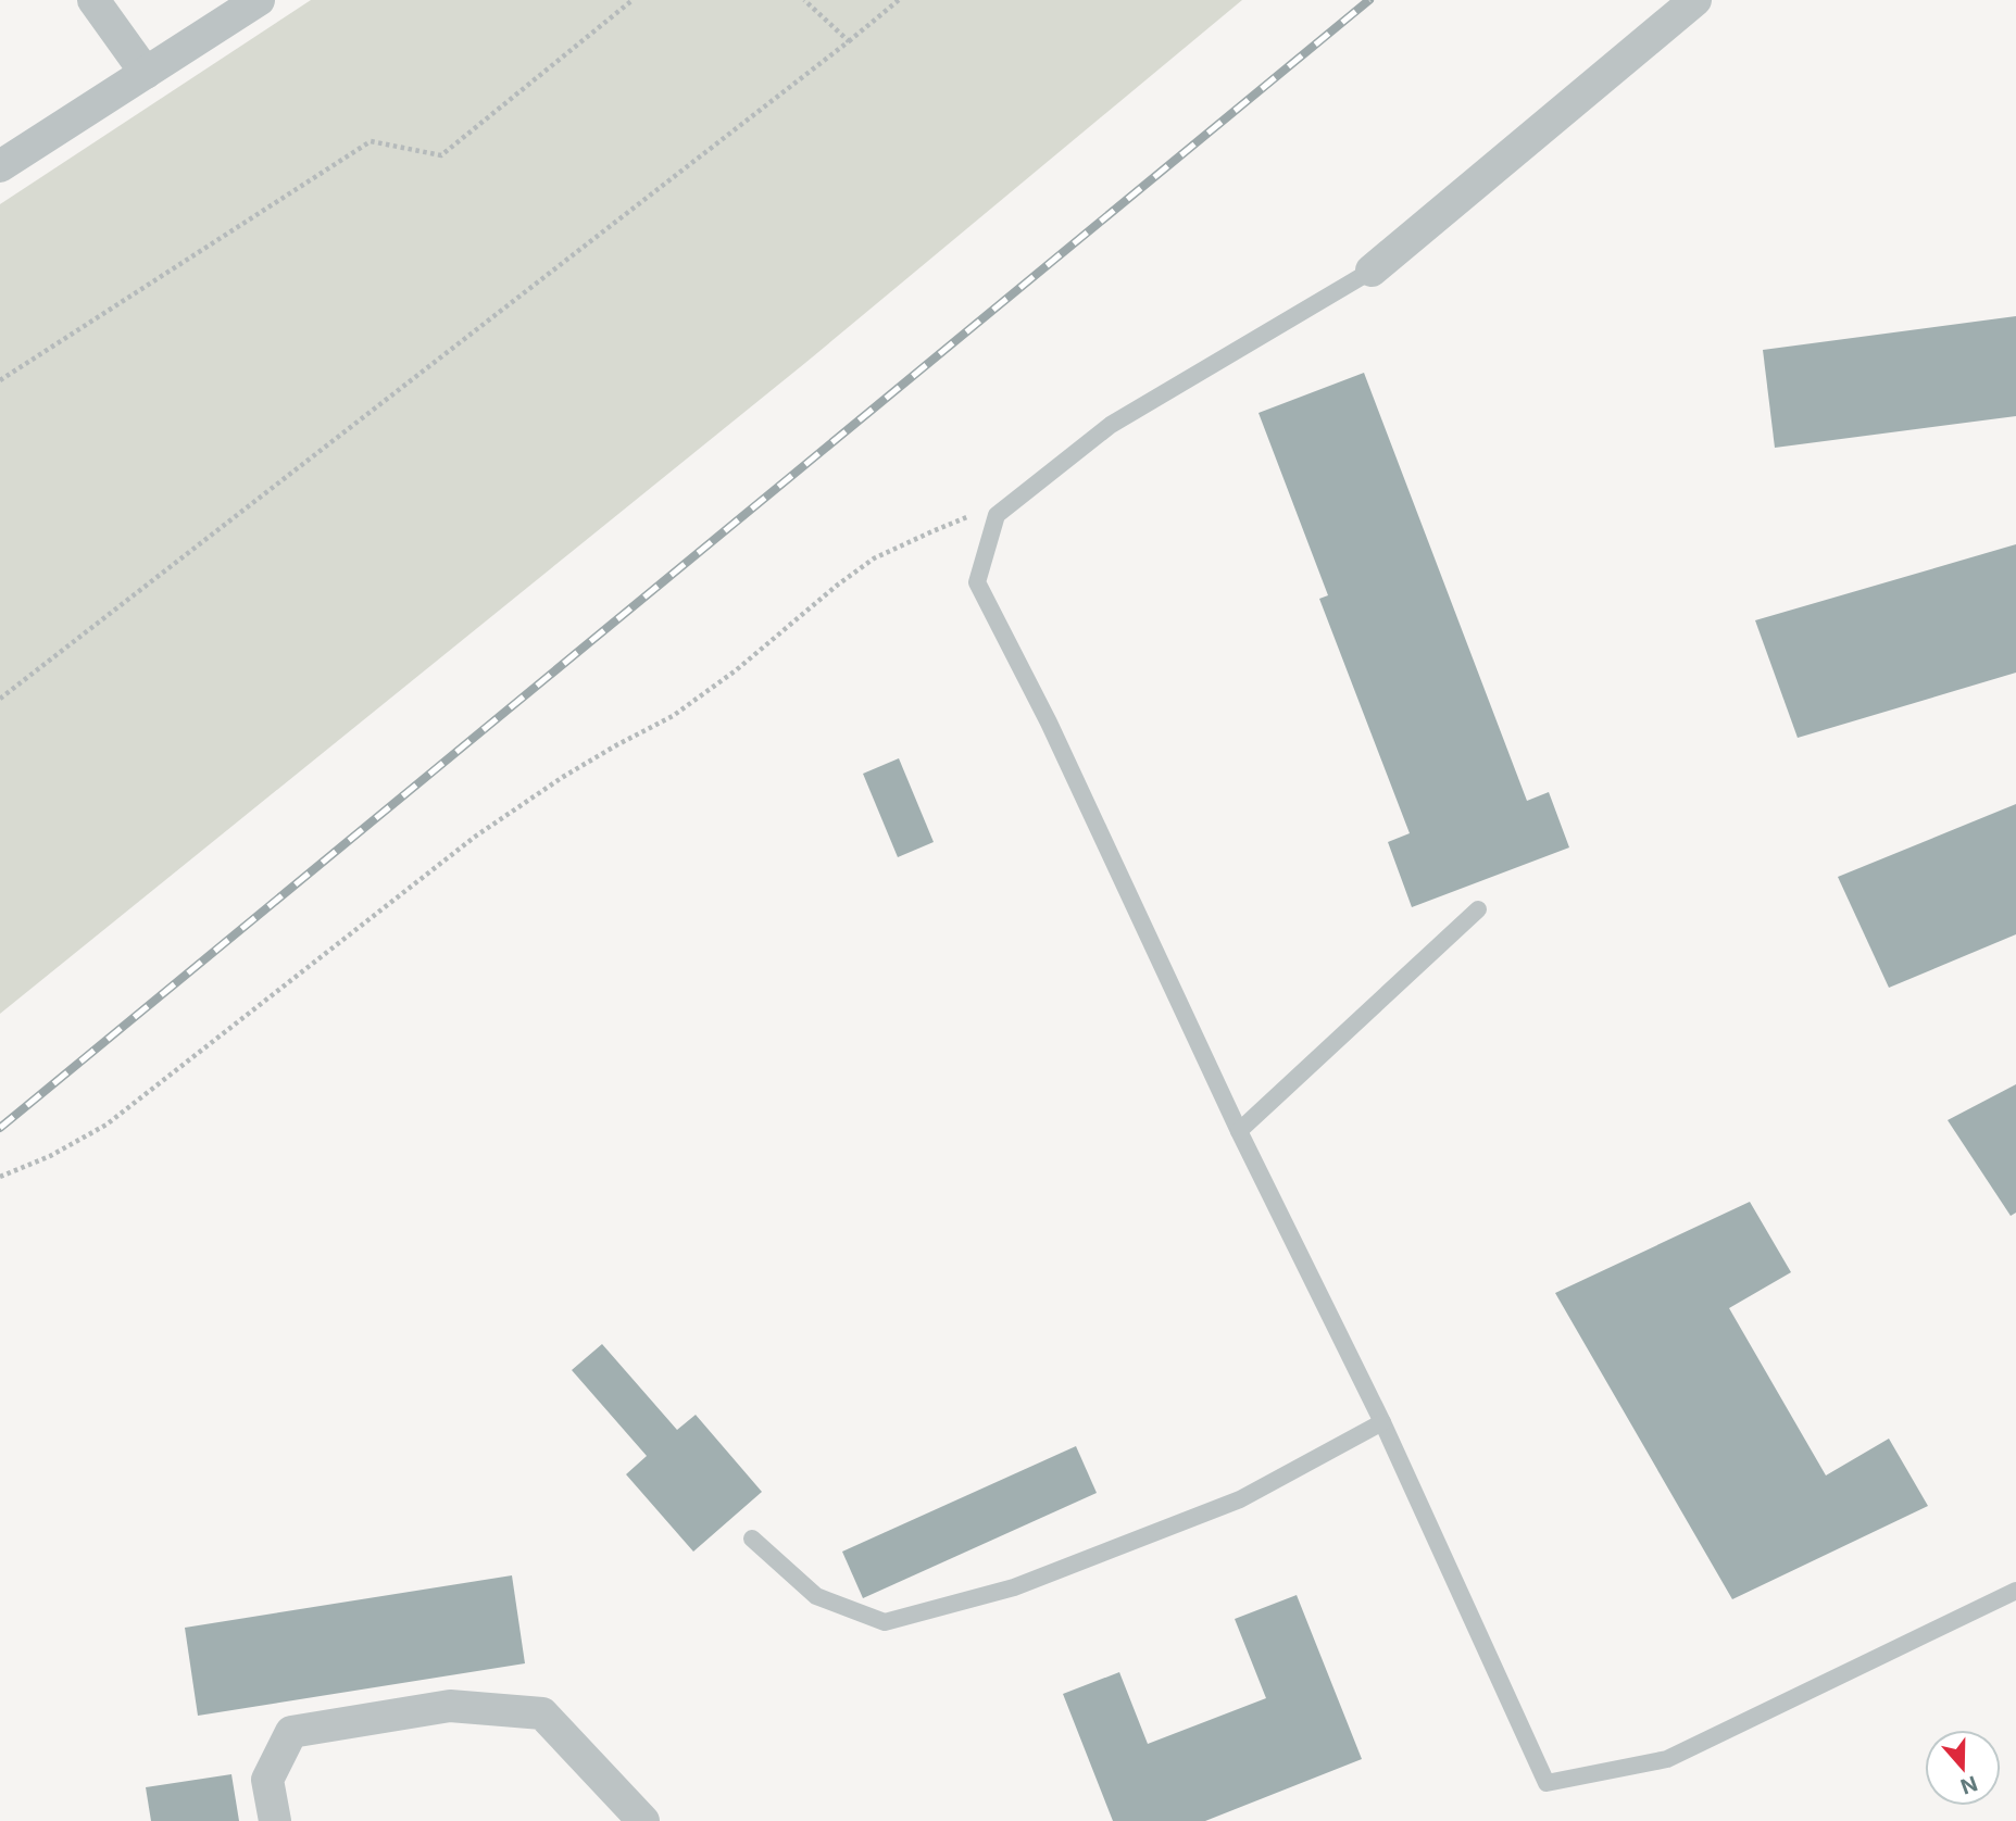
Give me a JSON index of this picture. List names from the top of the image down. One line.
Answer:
{"north":"bottom"}
